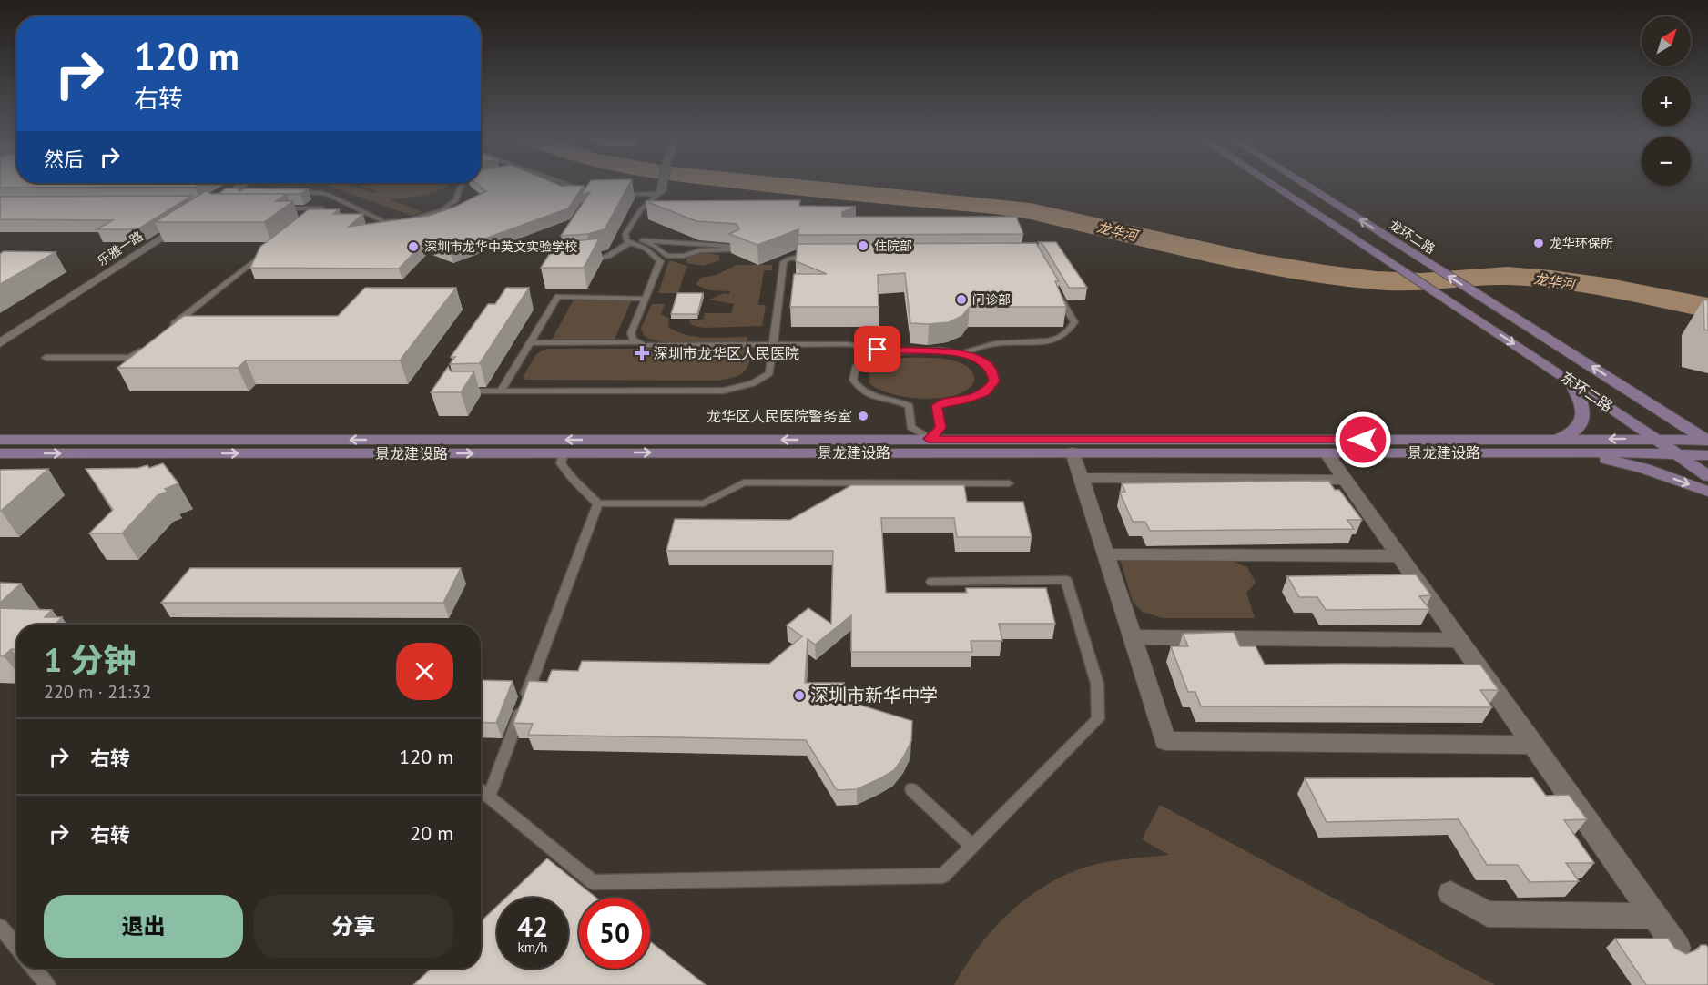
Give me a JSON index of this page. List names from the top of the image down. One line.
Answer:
{"streets":{"main road":["龙环二路","东环二路","景龙建设路"],"street":["乐雅一路"]},"crossings":[["龙环二路","东环二路"],["东环二路","景龙建设路"]],"one_way":["龙环二路"],"water":["龙华河"],"places":{"other":["龙华环保所","住院部","深圳市龙华中英文实验学校","门诊部","龙华区人民医院警务室","深圳市新华中学"],"health":["深圳市龙华区人民医院"]},"north":"top right","page":{"map_buttons":["+","−"],"turn":["120 m","右转"],"then":"然后","heading":["1 分钟","220 m · 21:32"],"list":[{"name":"右转","value":"120 m"},{"name":"右转","value":"20 m"}],"buttons":["退出","分享"],"speed":"42 km/h","limit":"50"}}
